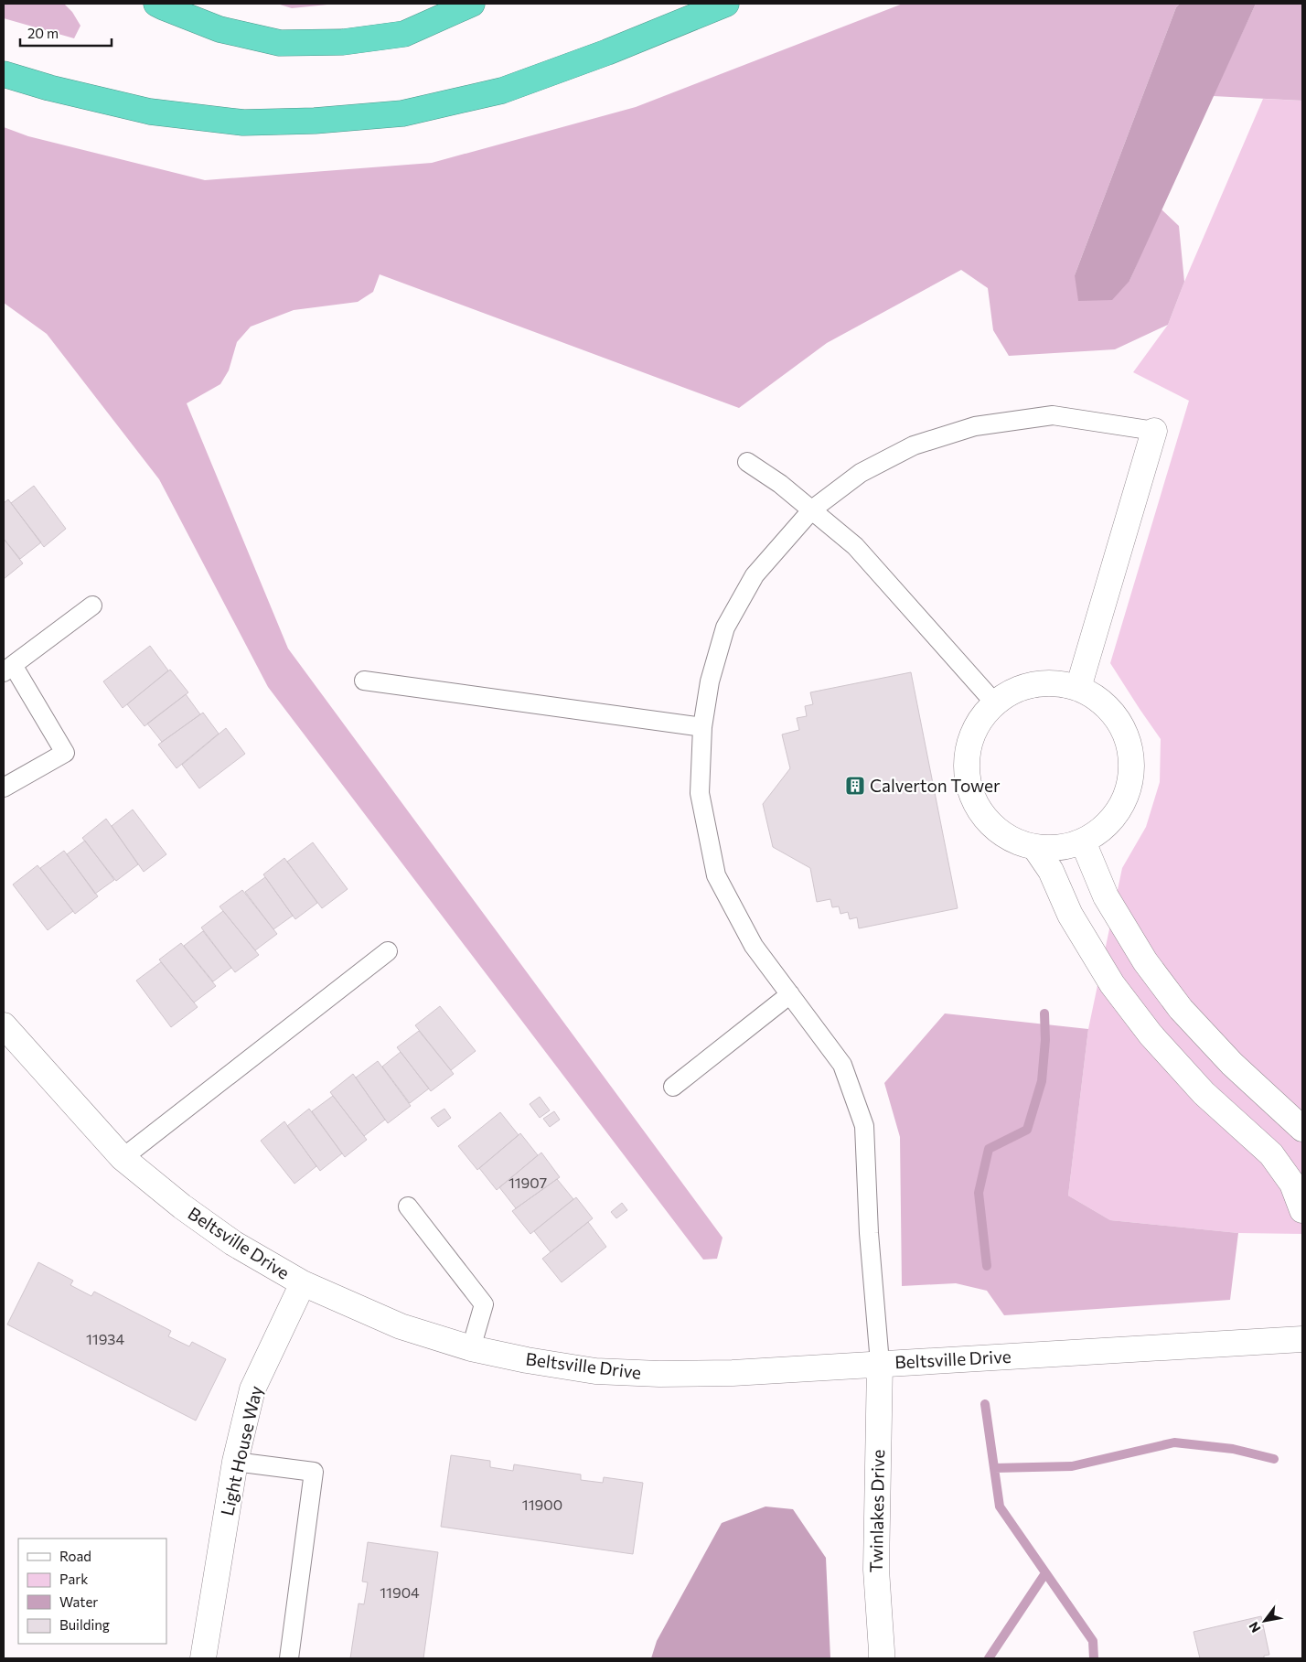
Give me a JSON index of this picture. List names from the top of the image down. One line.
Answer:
{"streets":{"street":["Beltsville Drive","Light House Way","Twinlakes Drive"]},"crossings":[["Beltsville Drive","Light House Way"],["Beltsville Drive","Twinlakes Drive"]],"places":{"building":["Calverton Tower"]},"house_numbers":["11907","11934","11900","11904"],"legend":["Road","Park","Water","Building"],"scale_bar":"20 m","north":"bottom left"}
